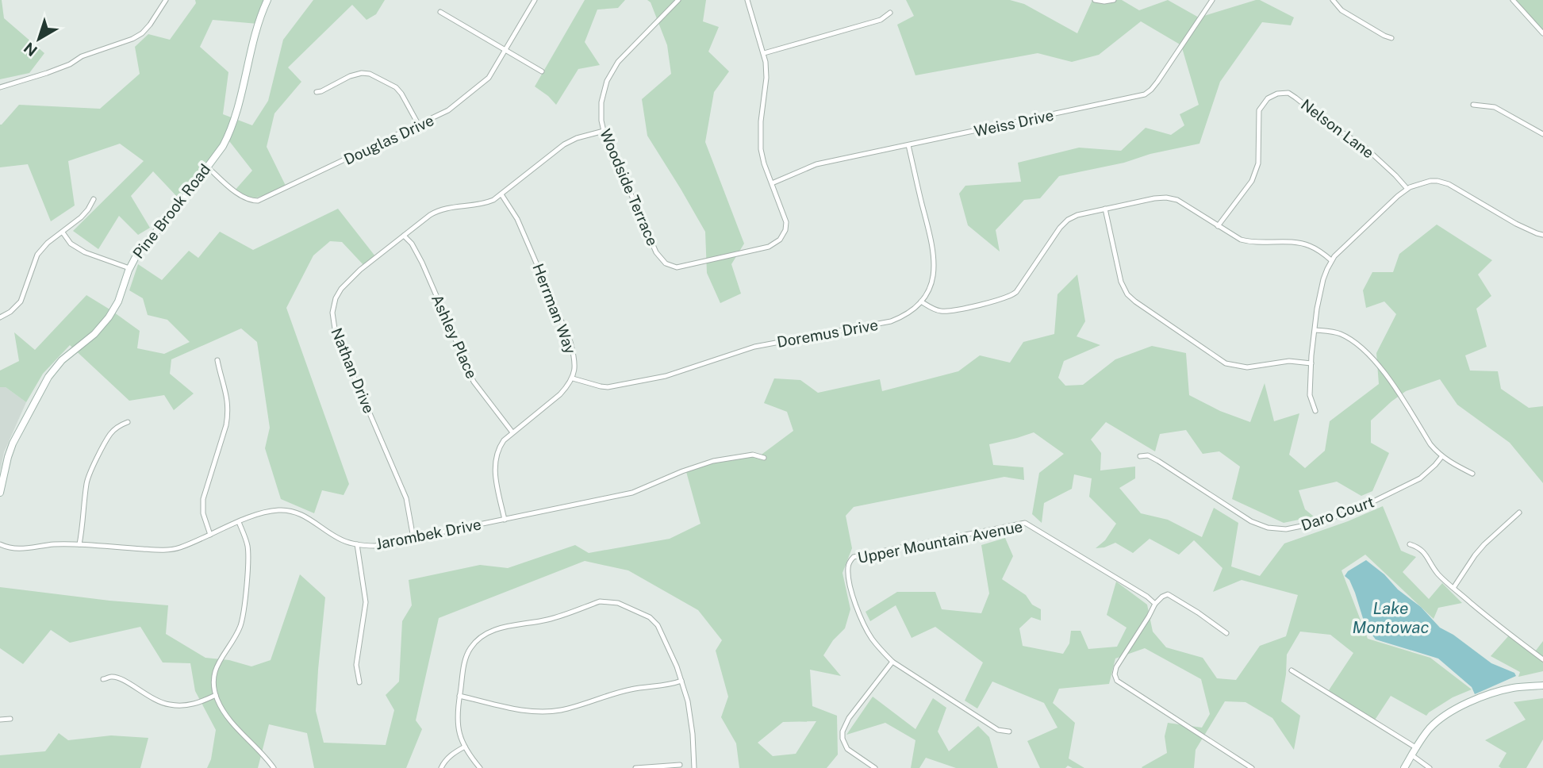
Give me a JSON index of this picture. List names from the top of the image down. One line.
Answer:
{"streets":{"street":["Weiss Drive","Nelson Lane","Douglas Drive","Woodside Terrace","Pine Brook Road","Herrman Way","Doremus Drive","Ashley Place","Nathan Drive","Daro Court","Jarombek Drive","Upper Mountain Avenue"]},"crossings":[["Weiss Drive","Woodside Terrace"],["Douglas Drive","Pine Brook Road"],["Herrman Way","Doremus Drive"],["Herrman Way","Nathan Drive"],["Ashley Place","Nathan Drive"],["Nathan Drive","Jarombek Drive"]],"water":["Lake Montowac"],"north":"bottom left"}
